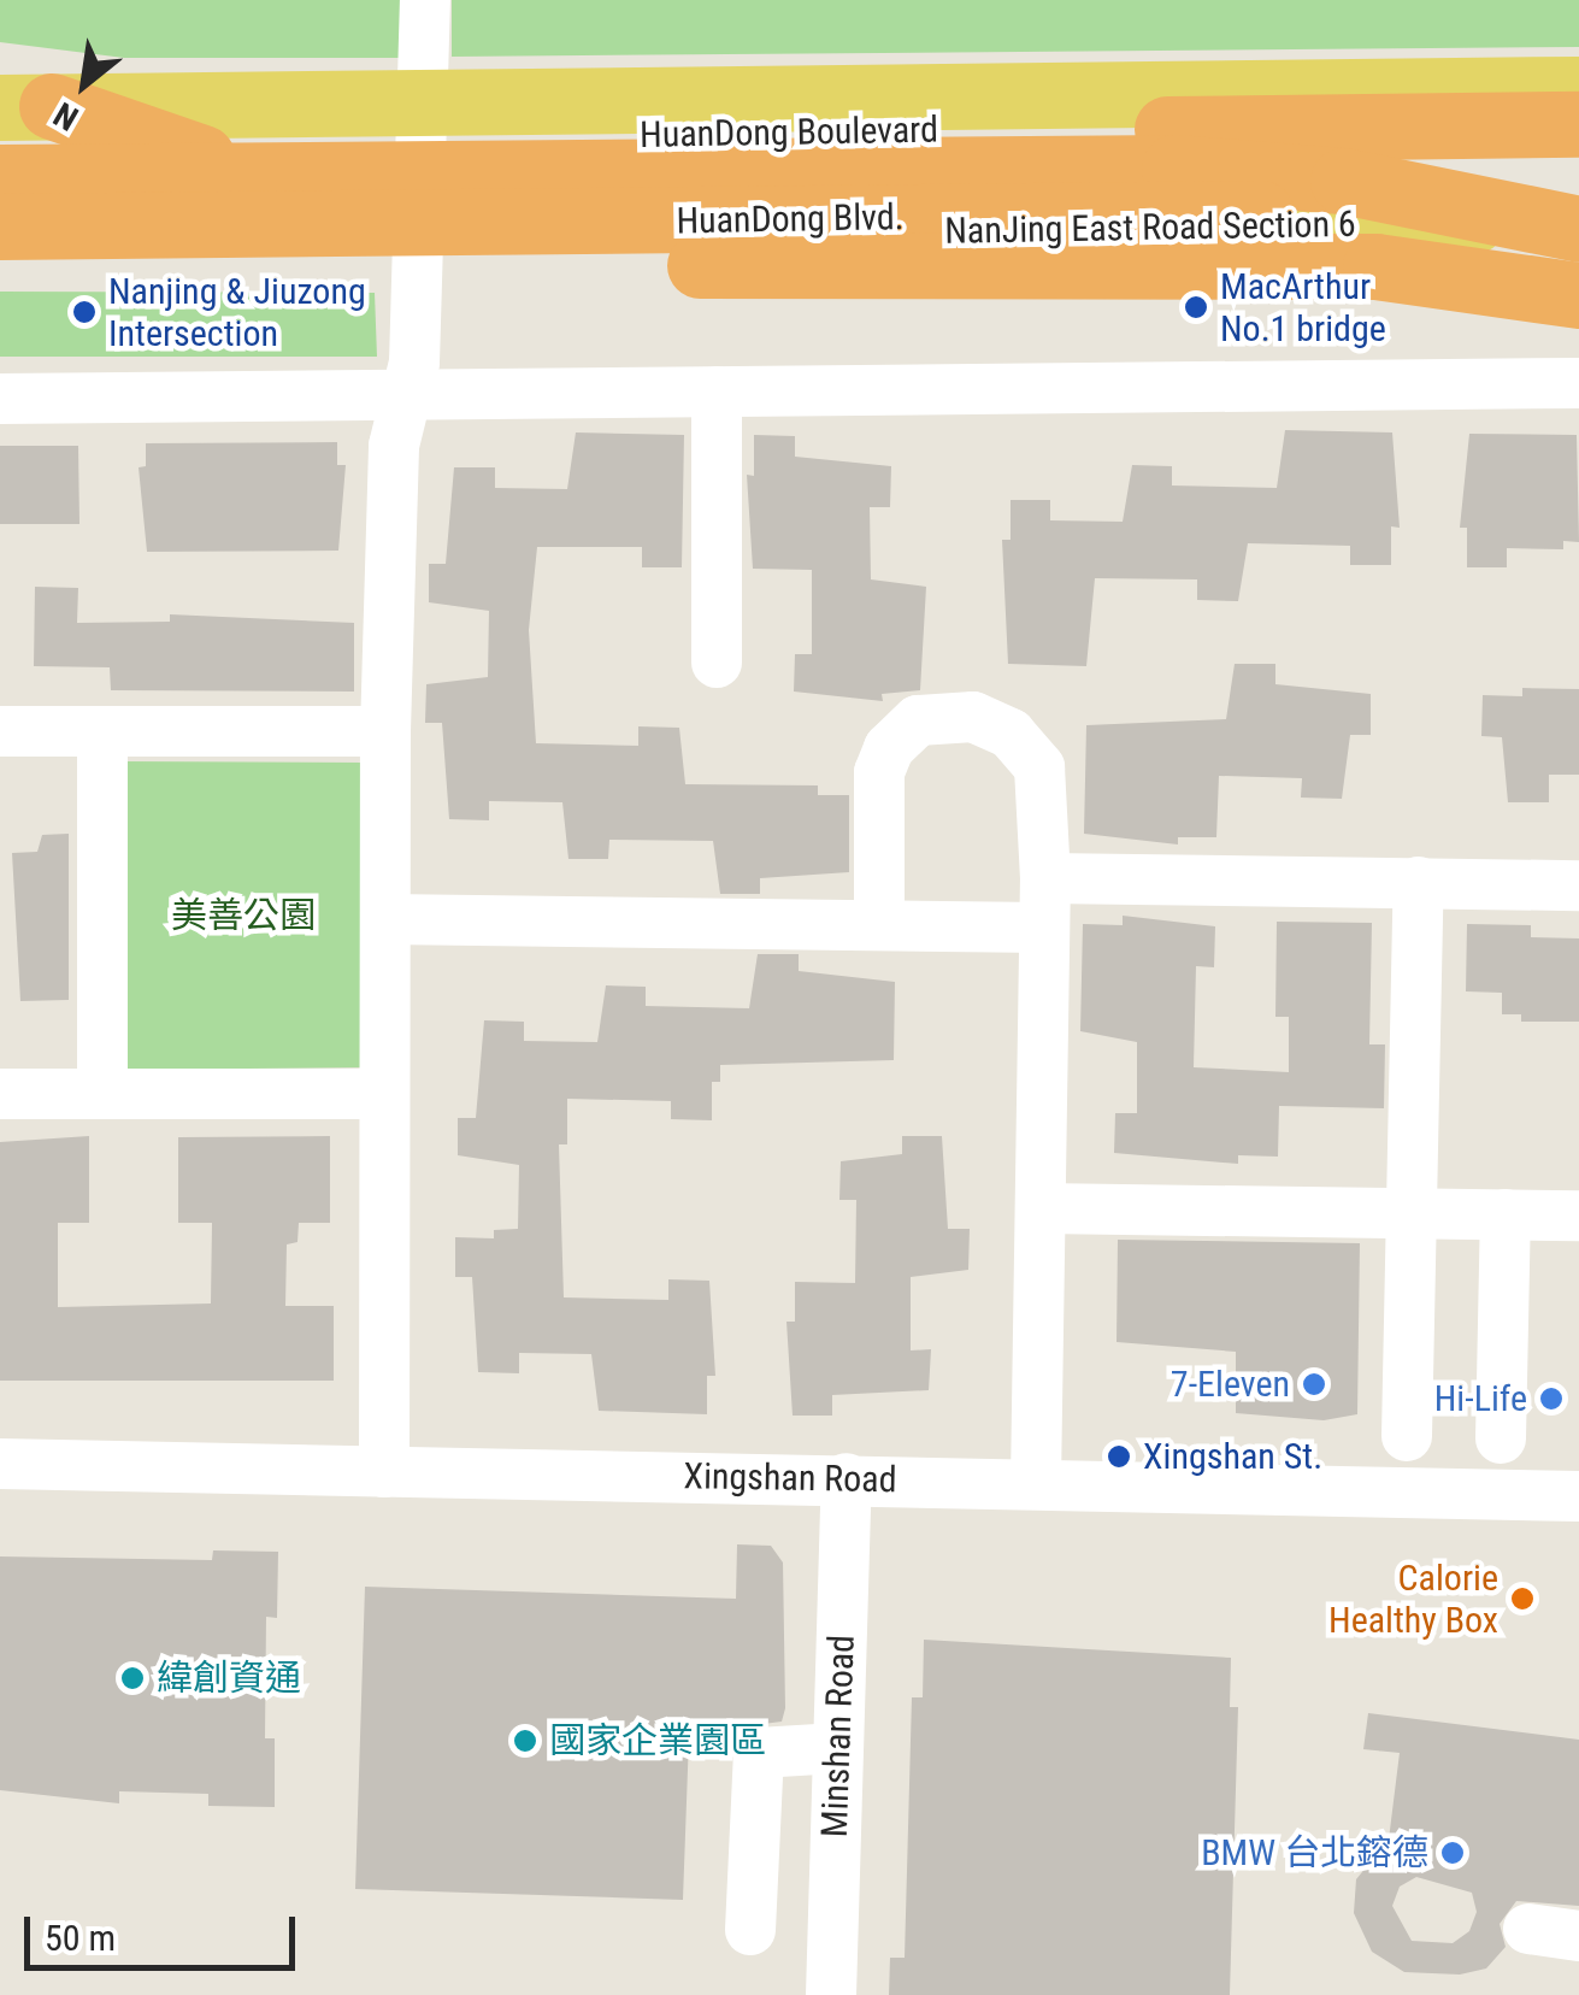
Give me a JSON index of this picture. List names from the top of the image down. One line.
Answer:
{"streets":{"highway":["HuanDong Boulevard","HuanDong Blvd."],"main road":["NanJing East Road Section 6"],"street":["Xingshan Road","Minshan Road"]},"crossings":[["HuanDong Blvd.","NanJing East Road Section 6"],["Xingshan Road","Minshan Road"]],"parks":["美善公園"],"places":["MacArthur No.1 bridge","Nanjing & Jiuzong Intersection","7-Eleven","Hi-Life","Xingshan St.","Calorie Healthy Box","緯創資通","國家企業園區","BMW 台北鎔德"],"scale_bar":"50 m","north":"bottom left"}
